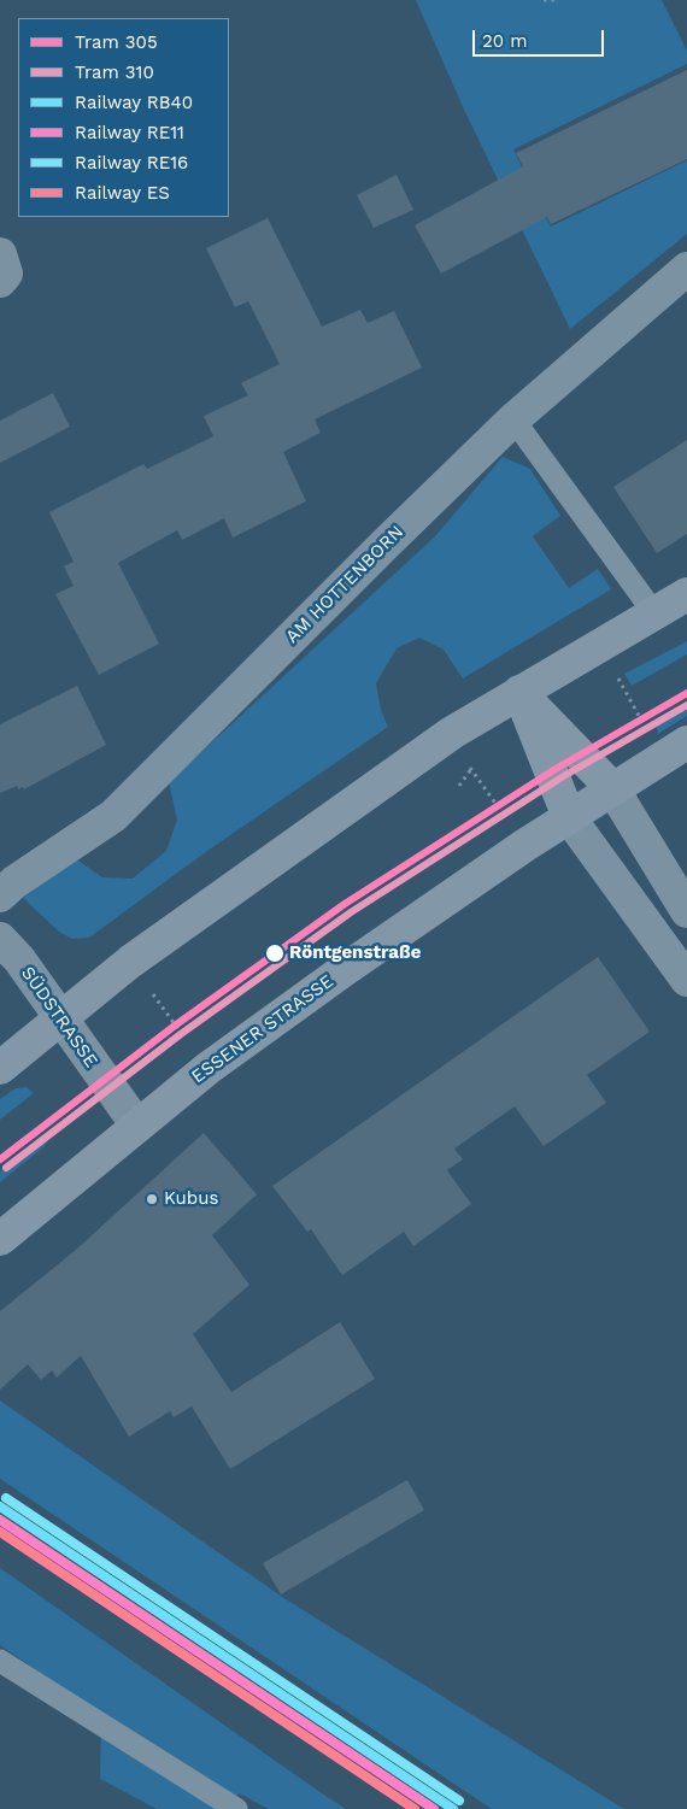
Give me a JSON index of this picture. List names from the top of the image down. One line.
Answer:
{"streets":{"main road":["ESSENER STRASSE"],"street":["AM HOTTENBORN","SÜDSTRASSE"]},"crossings":[["SÜDSTRASSE","ESSENER STRASSE"]],"places":["Röntgenstraße","Kubus"],"lines":["tram line 305","tram line 310","rail line RE16","rail line RB40","rail line RE11","rail line ES"],"legend":["Tram 305","Tram 310","Railway RB40","Railway RE11","Railway RE16","Railway ES"],"scale_bar":"20 m"}
